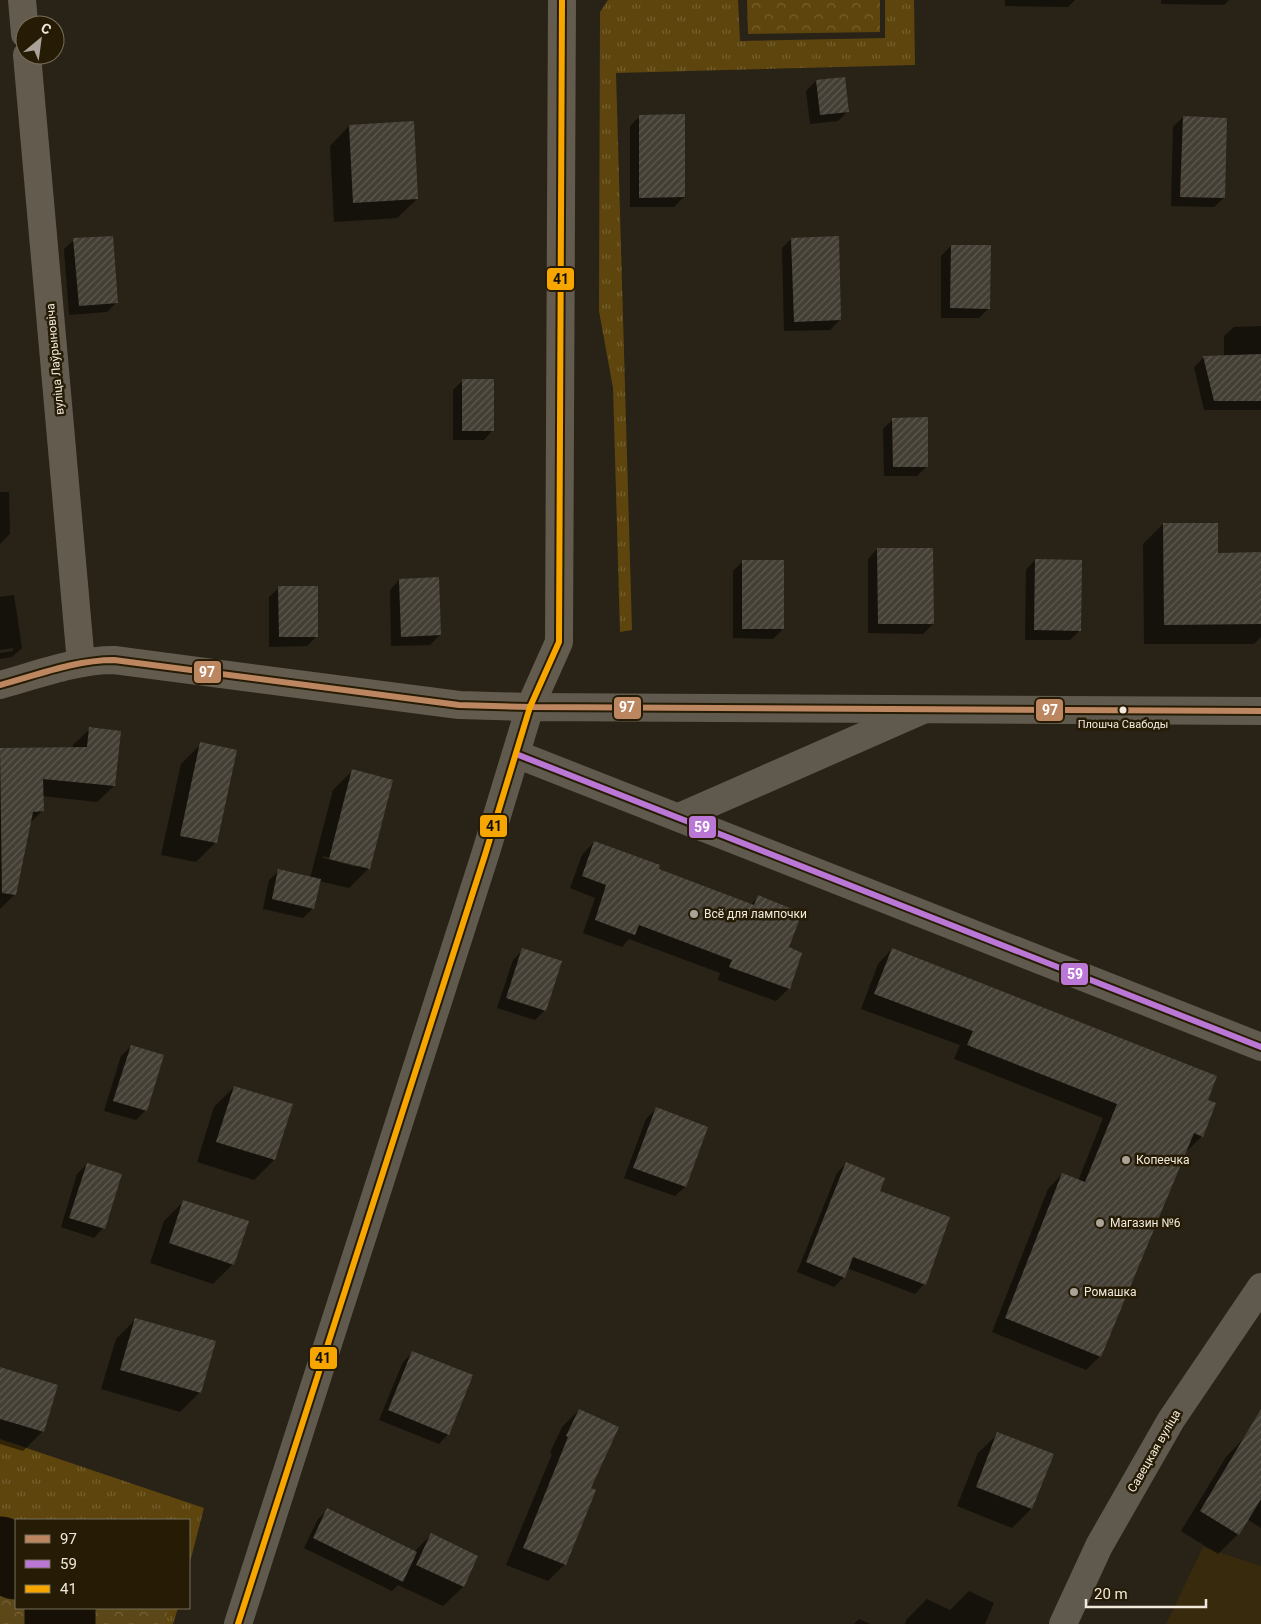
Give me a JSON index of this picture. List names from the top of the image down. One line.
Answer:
{"streets":{"main road":["вуліца Лаўрыновіча"],"street":["Савецкая вуліца"]},"places":["Плошча Свабоды","Всё для лампочки","Копеечка","Магазин №6","Ромашка"],"lines":["transit line 41","transit line 97","transit line 59"],"legend":["97","59","41"],"scale_bar":"20 m","north":"top right"}
